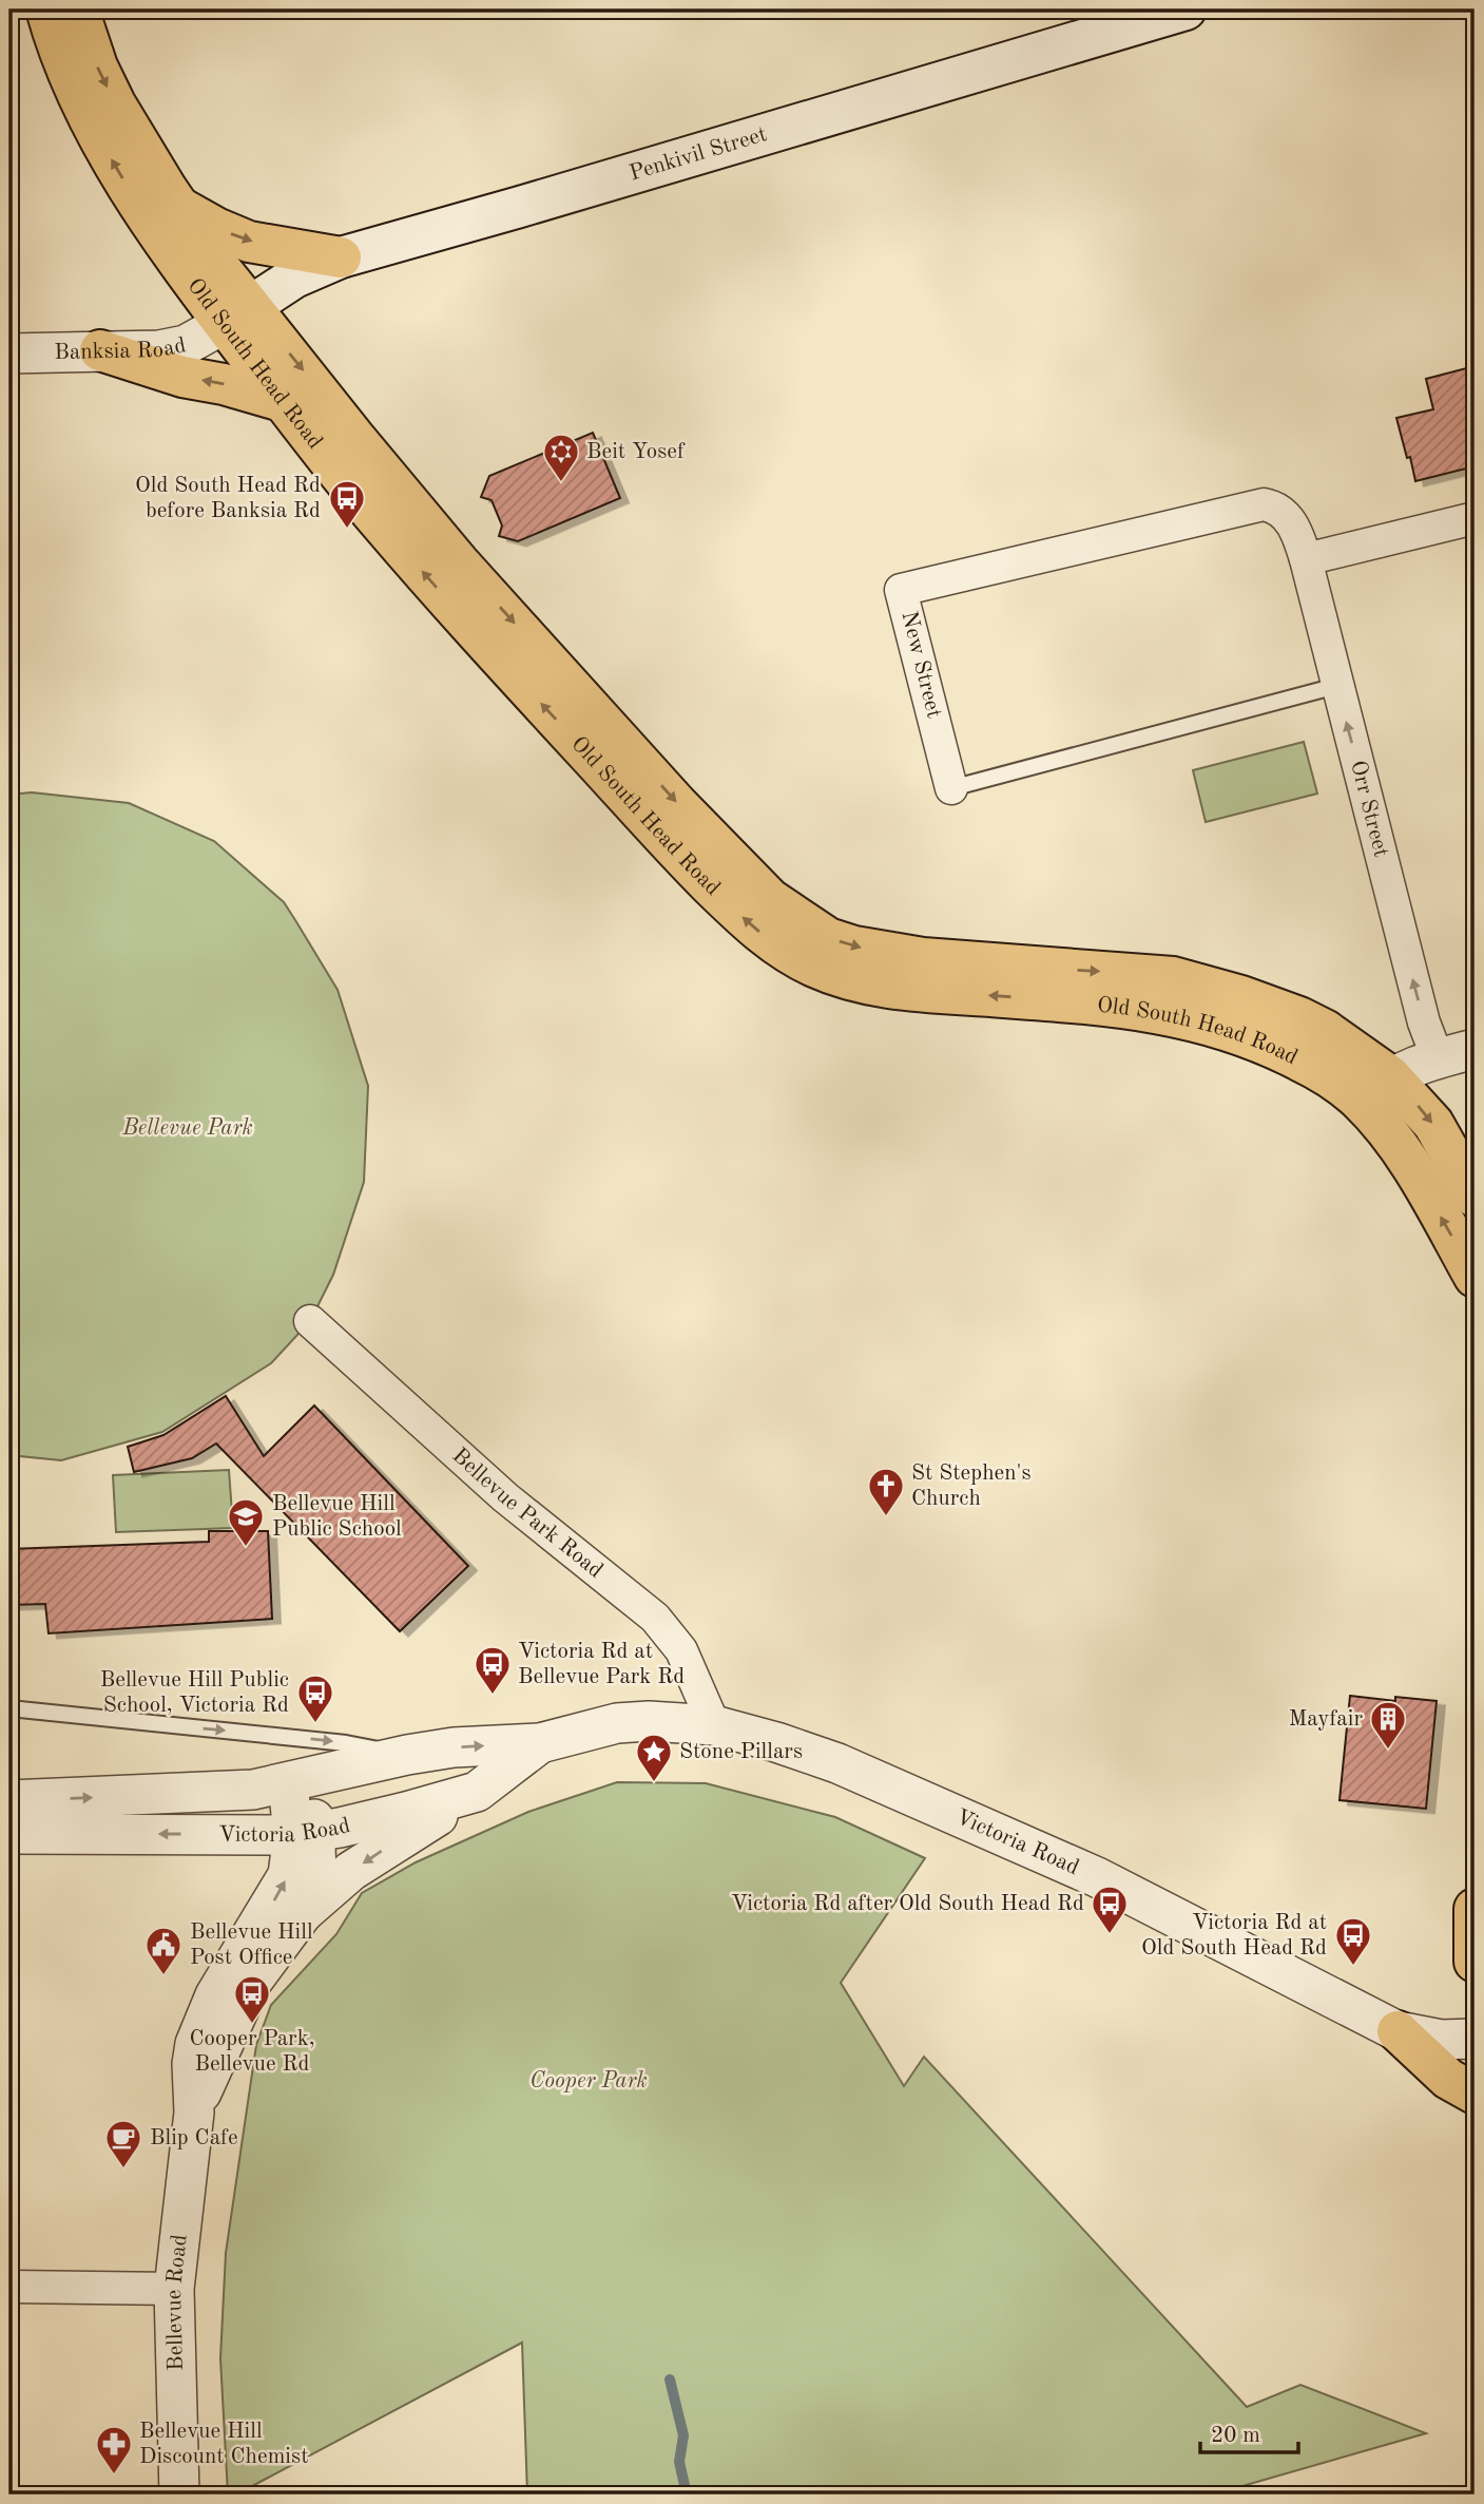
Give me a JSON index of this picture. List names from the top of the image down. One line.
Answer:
{"streets":{"main road":["Penkivil Street","Old South Head Road"],"street":["Banksia Road","New Street","Orr Street","Bellevue Park Road","Victoria Road","Bellevue Road"]},"crossings":[["Penkivil Street","Banksia Road"],["Penkivil Street","Old South Head Road"],["Banksia Road","Old South Head Road"],["New Street","Orr Street"],["Bellevue Park Road","Victoria Road"],["Victoria Road","Bellevue Road"]],"one_way":["Orr Street"],"parks":["Bellevue Park","Cooper Park"],"places":{"synagogue":["Beit Yosef"],"bus stop":["Old South Head Rd before Banksia Rd","Victoria Rd at Bellevue Park Rd","Bellevue Hill Public School, Victoria Rd","Victoria Rd after Old South Head Rd","Victoria Rd at Old South Head Rd","Cooper Park, Bellevue Rd"],"church":["St Stephen's Church"],"school or university":["Bellevue Hill Public School"],"building":["Mayfair"],"place":["Stone Pillars"],"public building":["Bellevue Hill Post Office"],"cafe":["Blip Cafe"],"pharmacy":["Bellevue Hill Discount Chemist"]},"scale_bar":"20 m"}
